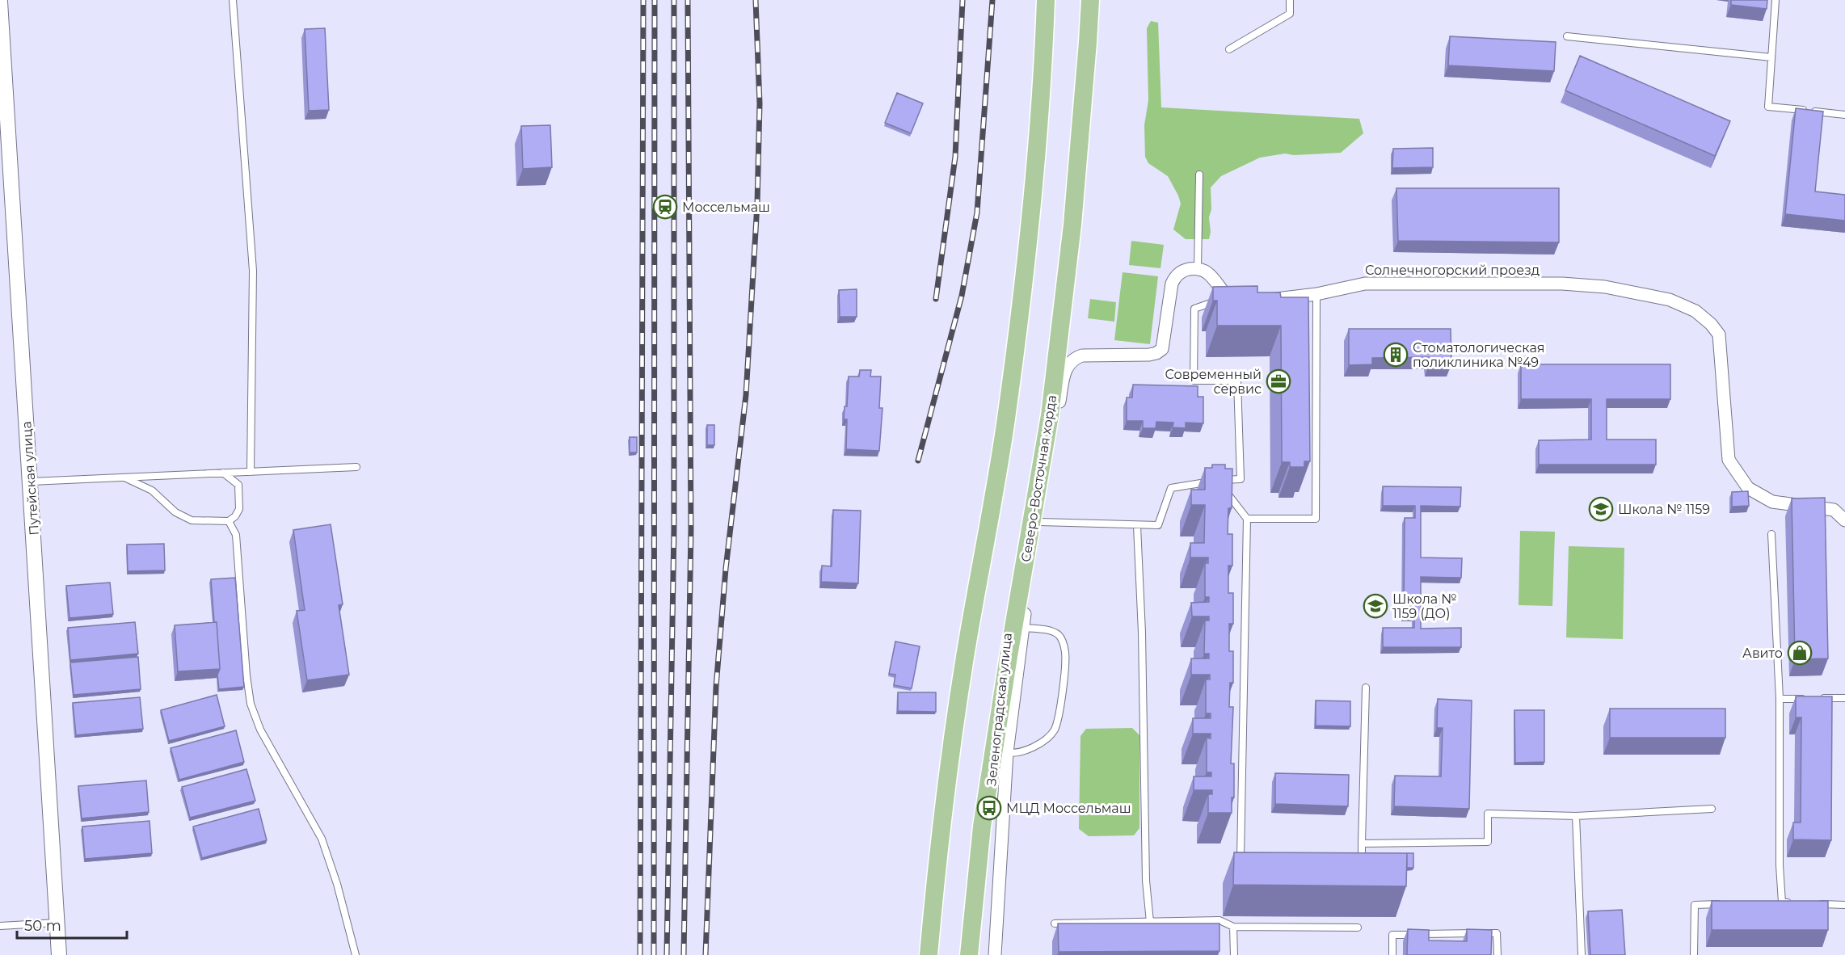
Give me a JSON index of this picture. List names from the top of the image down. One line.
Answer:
{"streets":{"main road":["Северо-Восточная хорда"],"street":["Солнечногорский проезд","Путейская улица","Зеленоградская улица"]},"places":{"station":["Моссельмаш"],"building":["Стоматологическая поликлиника №49"],"office":["Современный сервис"],"school or university":["Школа № 1159","Школа № 1159 (ДО)"],"shop":["Авито"],"bus stop":["МЦД Моссельмаш"]},"scale_bar":"50 m"}
